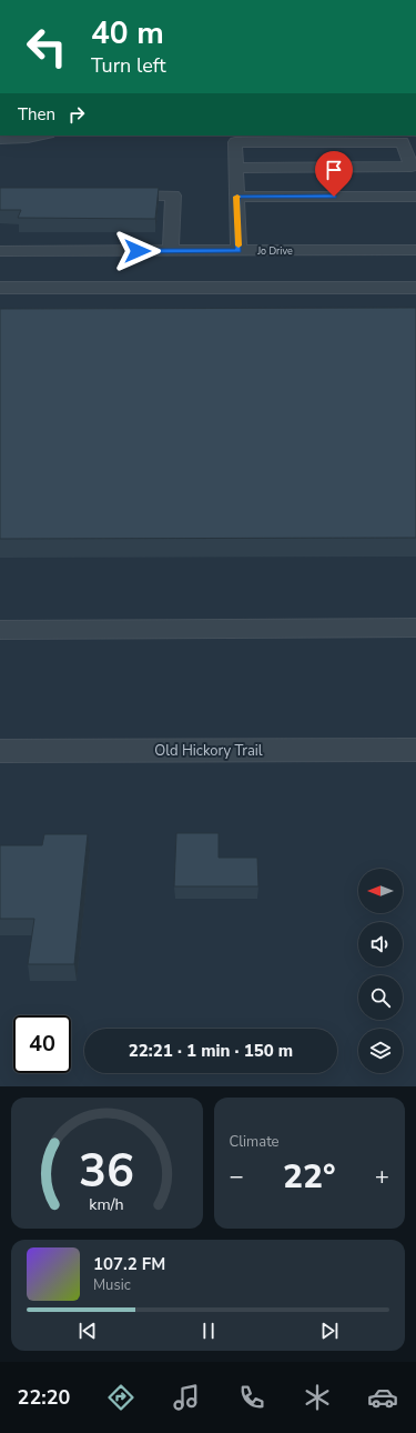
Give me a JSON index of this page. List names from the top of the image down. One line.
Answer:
{"streets":{"street":["Jo Drive","Old Hickory Trail"]},"north":"left","page":{"turn":["40 m","Turn left"],"then":"Then","limit":"40","trip":"22:21 · 1 min · 150 m","tile":"Climate","heat":["−","22°","+"],"song":["107.2 FM","Music"],"tabs":"22:20","gauge":["36","km/h"]}}
